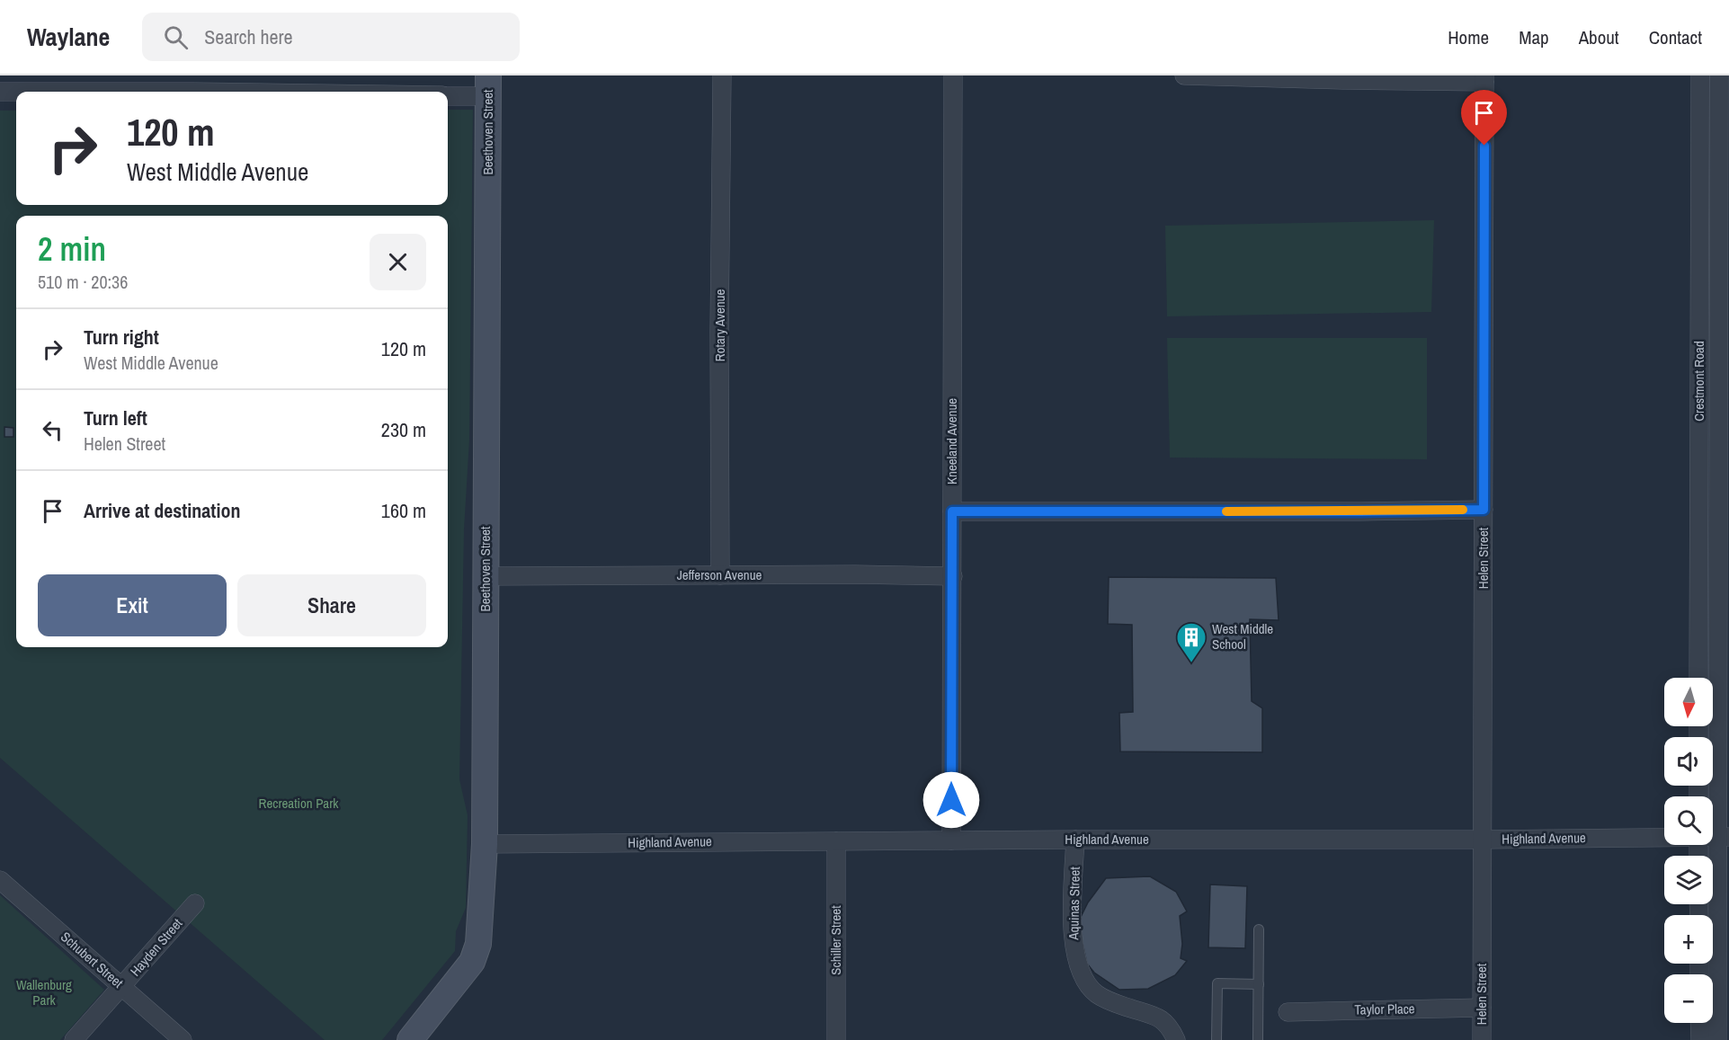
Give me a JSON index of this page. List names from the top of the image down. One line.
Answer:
{"streets":{"street":["Beethoven Street","Rotary Avenue","Crestmont Road","Kneeland Avenue","Helen Street","Jefferson Avenue","Highland Avenue","Aquinas Street","Schiller Street","Hayden Street","Schubert Street","Taylor Place"]},"crossings":[["Beethoven Street","Jefferson Avenue"],["Beethoven Street","Highland Avenue"],["Rotary Avenue","Jefferson Avenue"],["Kneeland Avenue","Jefferson Avenue"],["Kneeland Avenue","Highland Avenue"],["Helen Street","Highland Avenue"],["Helen Street","Taylor Place"],["Highland Avenue","Aquinas Street"],["Highland Avenue","Schiller Street"],["Hayden Street","Schubert Street"]],"parks":["Recreation Park","Wallenburg Park"],"places":{"building":["West Middle School"]},"north":"bottom","page":{"header":"Waylane","search":"Search here","nav":["Home","Map","About","Contact"],"turn":["120 m","West Middle Avenue"],"heading":["2 min","510 m · 20:36"],"list":[{"name":"Turn right","note":"West Middle Avenue","value":"120 m"},{"name":"Turn left","note":"Helen Street","value":"230 m"},{"name":"Arrive at destination","value":"160 m"}],"buttons":["Exit","Share"],"map_buttons":["+","−"]}}
